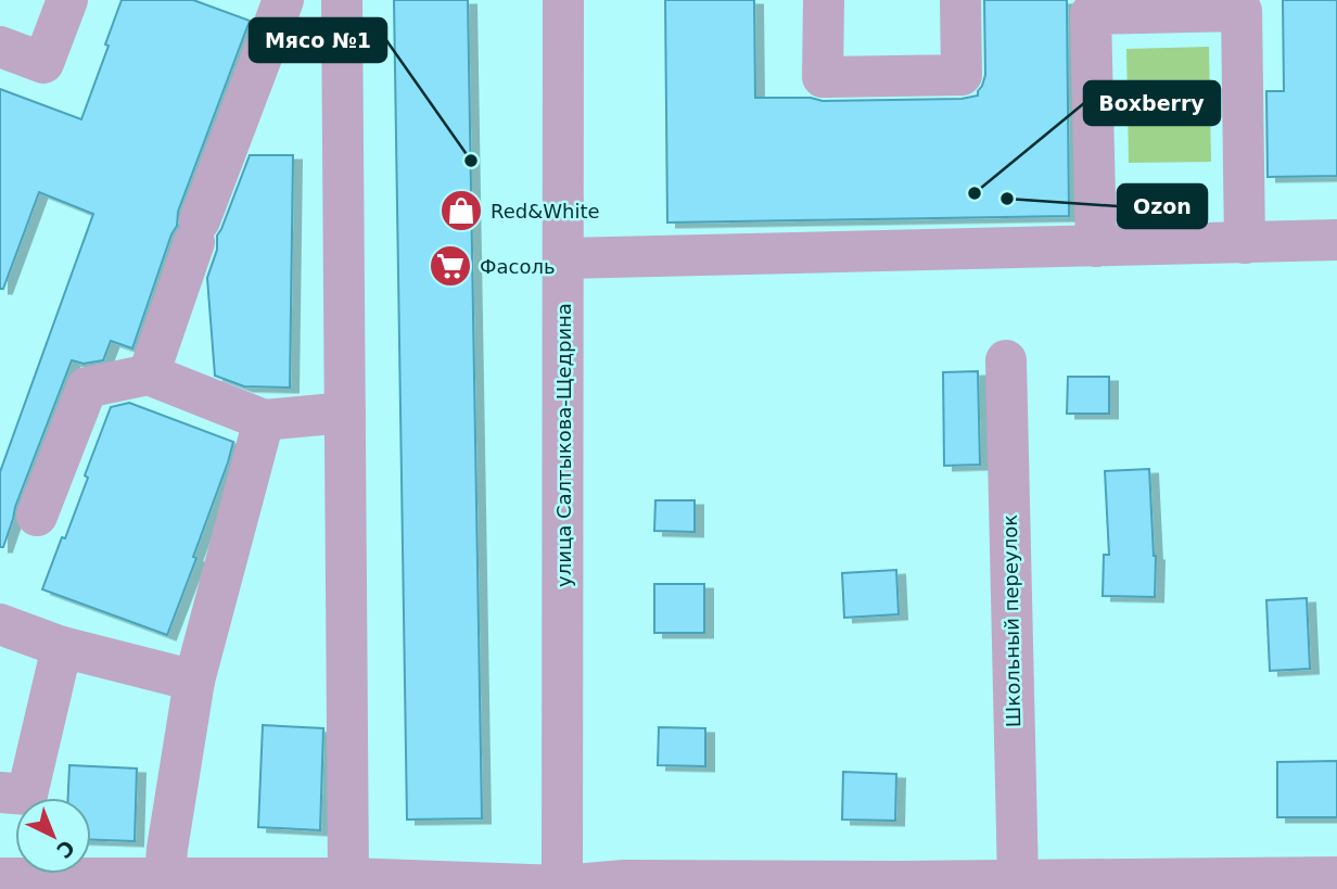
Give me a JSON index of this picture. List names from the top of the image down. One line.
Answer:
{"streets":{"street":["улица Салтыкова-Щедрина","Школьный переулок"]},"places":{"other":["Мясо №1","Boxberry","Ozon"],"shop":["Red&White"],"supermarket":["Фасоль"]},"north":"bottom right"}
